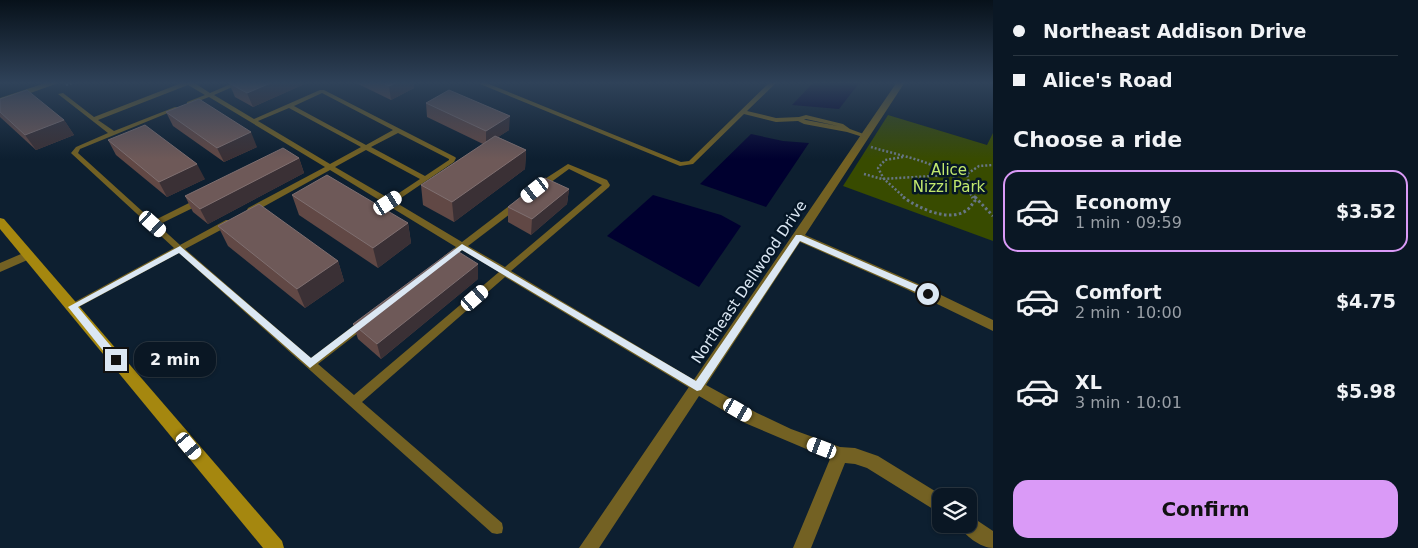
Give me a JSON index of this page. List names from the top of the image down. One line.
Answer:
{"streets":{"street":["Northeast Dellwood Drive"]},"parks":["Alice Nizzi Park"],"page":{"banner":["Northeast Addison Drive","Alice's Road"],"heading":"Choose a ride","list":[{"name":"Economy","note":"1 min · 09:59","value":"$3.52"},{"name":"Comfort","note":"2 min · 10:00","value":"$4.75"},{"name":"XL","note":"3 min · 10:01","value":"$5.98"}],"bubble":"2 min","buttons":"Confirm"}}
